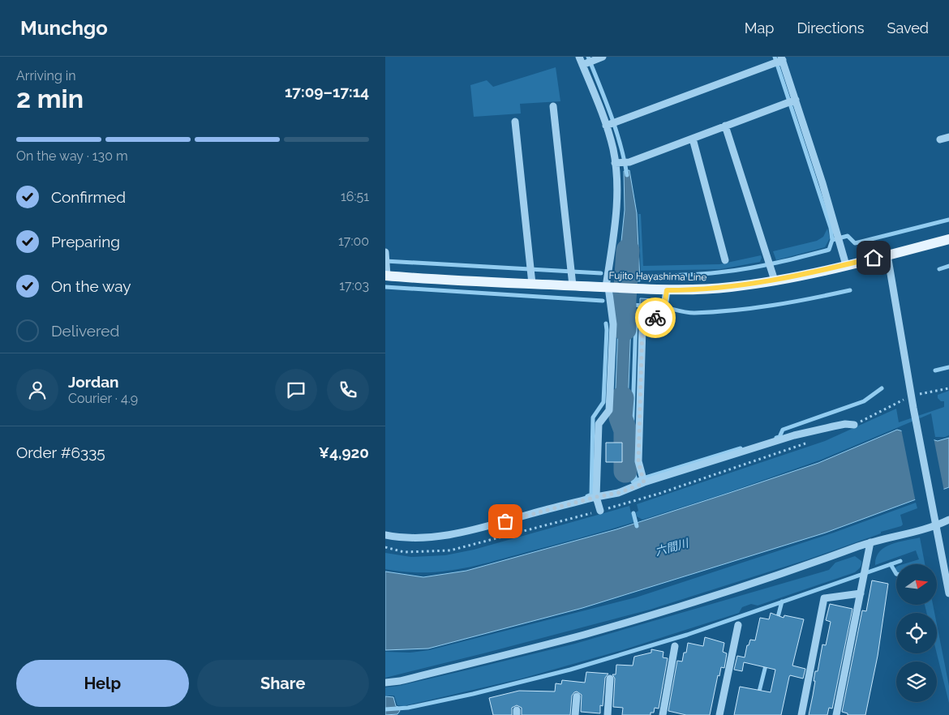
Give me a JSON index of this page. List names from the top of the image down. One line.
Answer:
{"streets":{"main road":["Fujito Hayashima Line"]},"water":["六間川"],"north":"right","page":{"header":"Munchgo","nav":["Map","Directions","Saved"],"heading":["2 min","Arriving in","17:09–17:14"],"panel":["Jordan","Courier · 4.9","Order #6335","¥4,920"],"bar":"On the way · 130 m","list":[["Confirmed","16:51"],["Preparing","17:00"],["On the way","17:03"],"Delivered"],"buttons":["Help","Share"]}}
